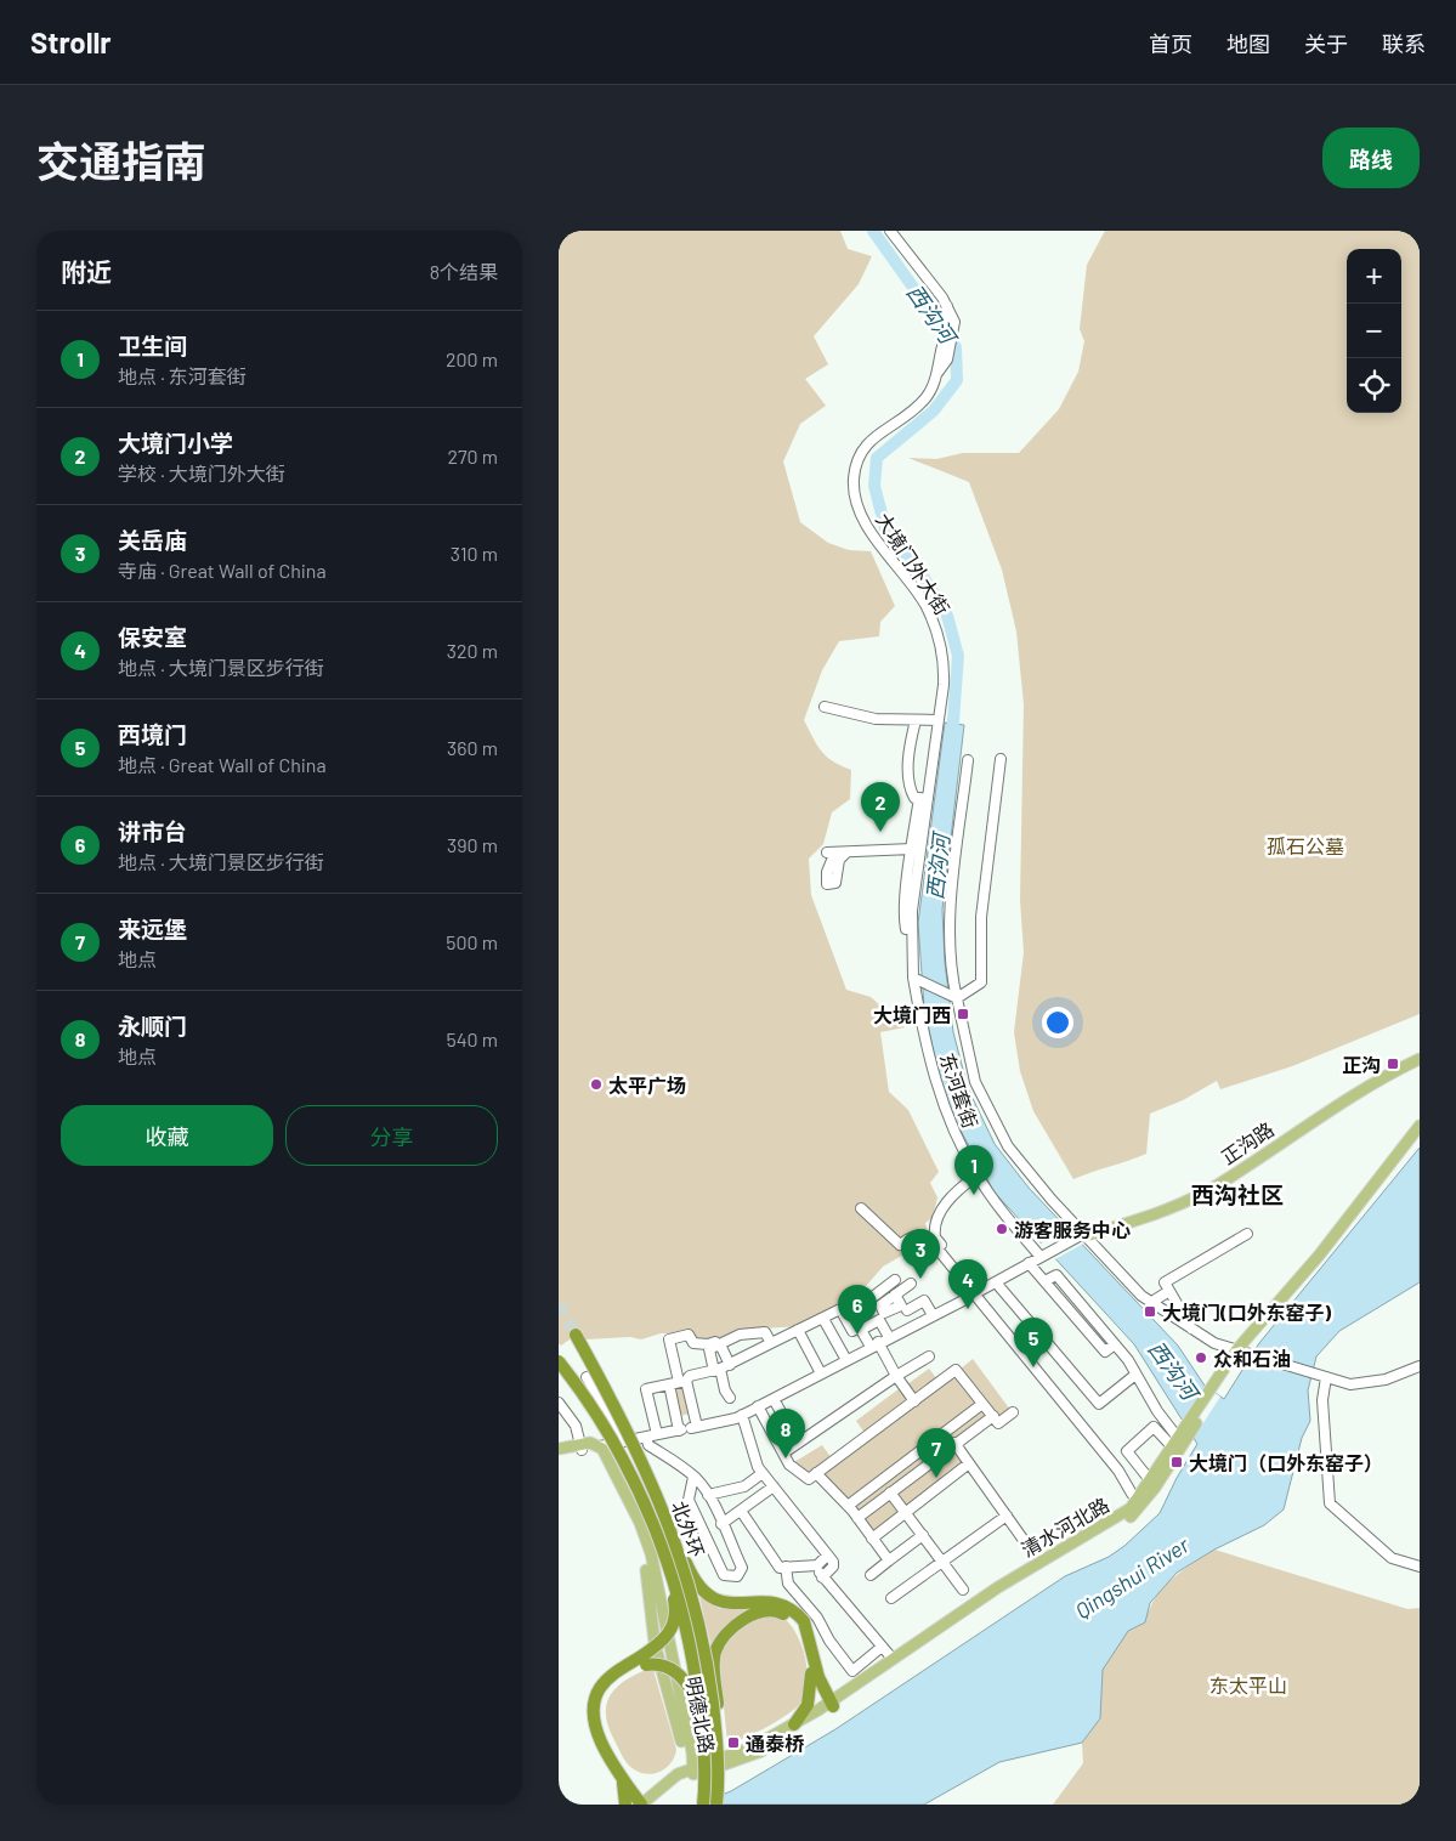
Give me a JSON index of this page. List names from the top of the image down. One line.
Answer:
{"streets":{"highway":["北外环"],"main road":["正沟路","清水河北路","明德北路"],"street":["大境门外大街","东河套街"]},"crossings":[["大境门外大街","东河套街"],["清水河北路","明德北路"]],"districts":["西沟社区"],"water":["西沟河","Qingshui River"],"parks":["孤石公墓","东太平山"],"places":{"transit":["大境门西","正沟","大境门(口外东窑子)","大境门（口外东窑子）","通泰桥"],"other":["太平广场","游客服务中心","众和石油"]},"page":{"header":"Strollr","nav":["首页","地图","关于","联系"],"title":"交通指南","buttons":["路线",["收藏","分享"]],"heading":["附近","8个结果"],"map_buttons":["+","−"],"list":[{"mark":"1","name":"卫生间","note":"地点 · 东河套街","value":"200 m"},{"mark":"2","name":"大境门小学","note":"学校 · 大境门外大街","value":"270 m"},{"mark":"3","name":"关岳庙","note":"寺庙 · Great Wall of China","value":"310 m"},{"mark":"4","name":"保安室","note":"地点 · 大境门景区步行街","value":"320 m"},{"mark":"5","name":"西境门","note":"地点 · Great Wall of China","value":"360 m"},{"mark":"6","name":"讲市台","note":"地点 · 大境门景区步行街","value":"390 m"},{"mark":"7","name":"来远堡","note":"地点","value":"500 m"},{"mark":"8","name":"永顺门","note":"地点","value":"540 m"}],"pins":["2","1","3","4","6","5","8","7"]}}
